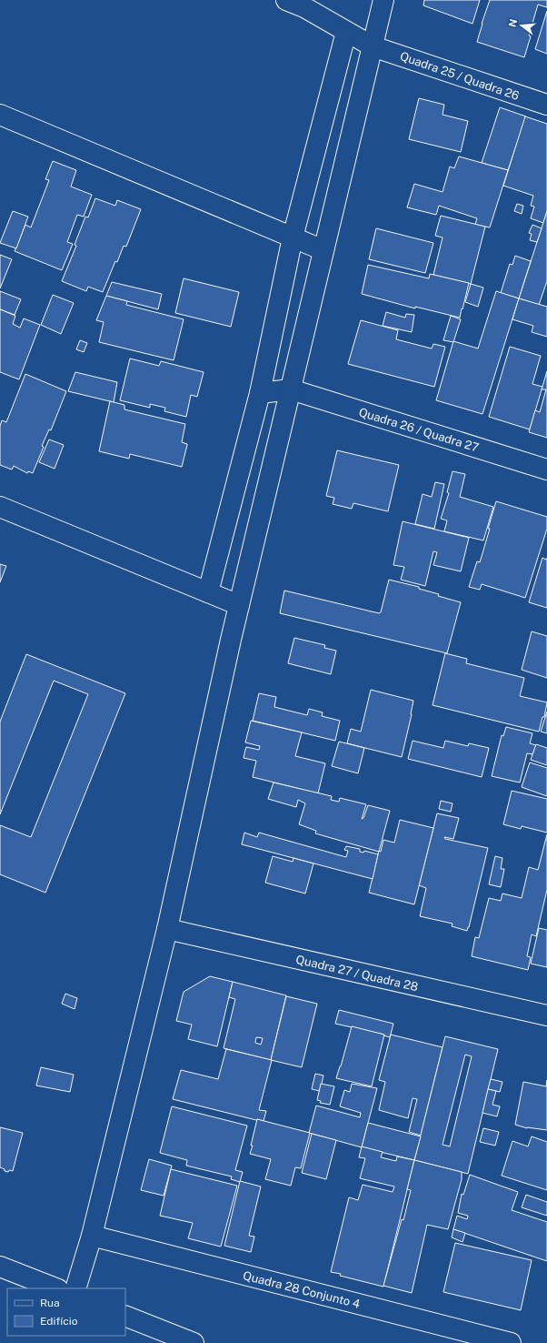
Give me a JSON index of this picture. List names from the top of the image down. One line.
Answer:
{"streets":{"street":["Quadra 25 / Quadra 26","Quadra 26 / Quadra 27","Quadra 27 / Quadra 28","Quadra 28 Conjunto 4"]},"legend":["Rua","Edifício"],"north":"left"}
